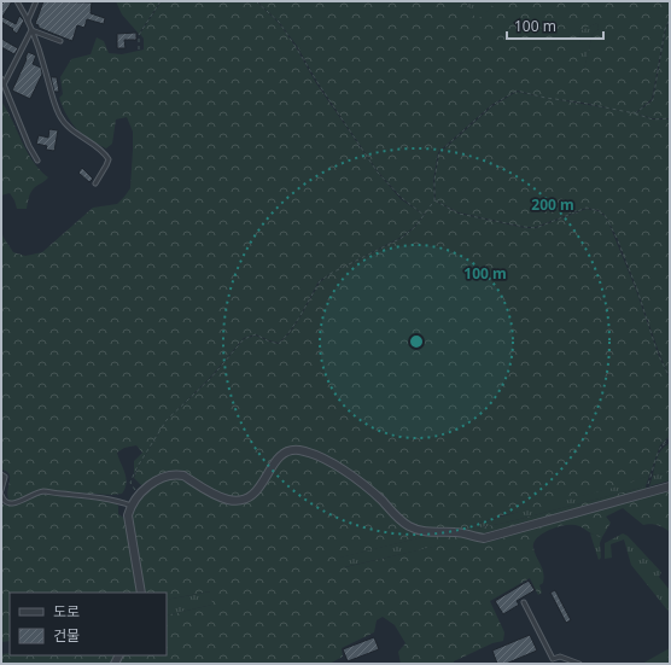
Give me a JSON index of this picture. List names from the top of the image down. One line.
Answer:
{"legend":["도로","건물"],"scale_bar":"100 m","rings":["200 m","100 m"]}
